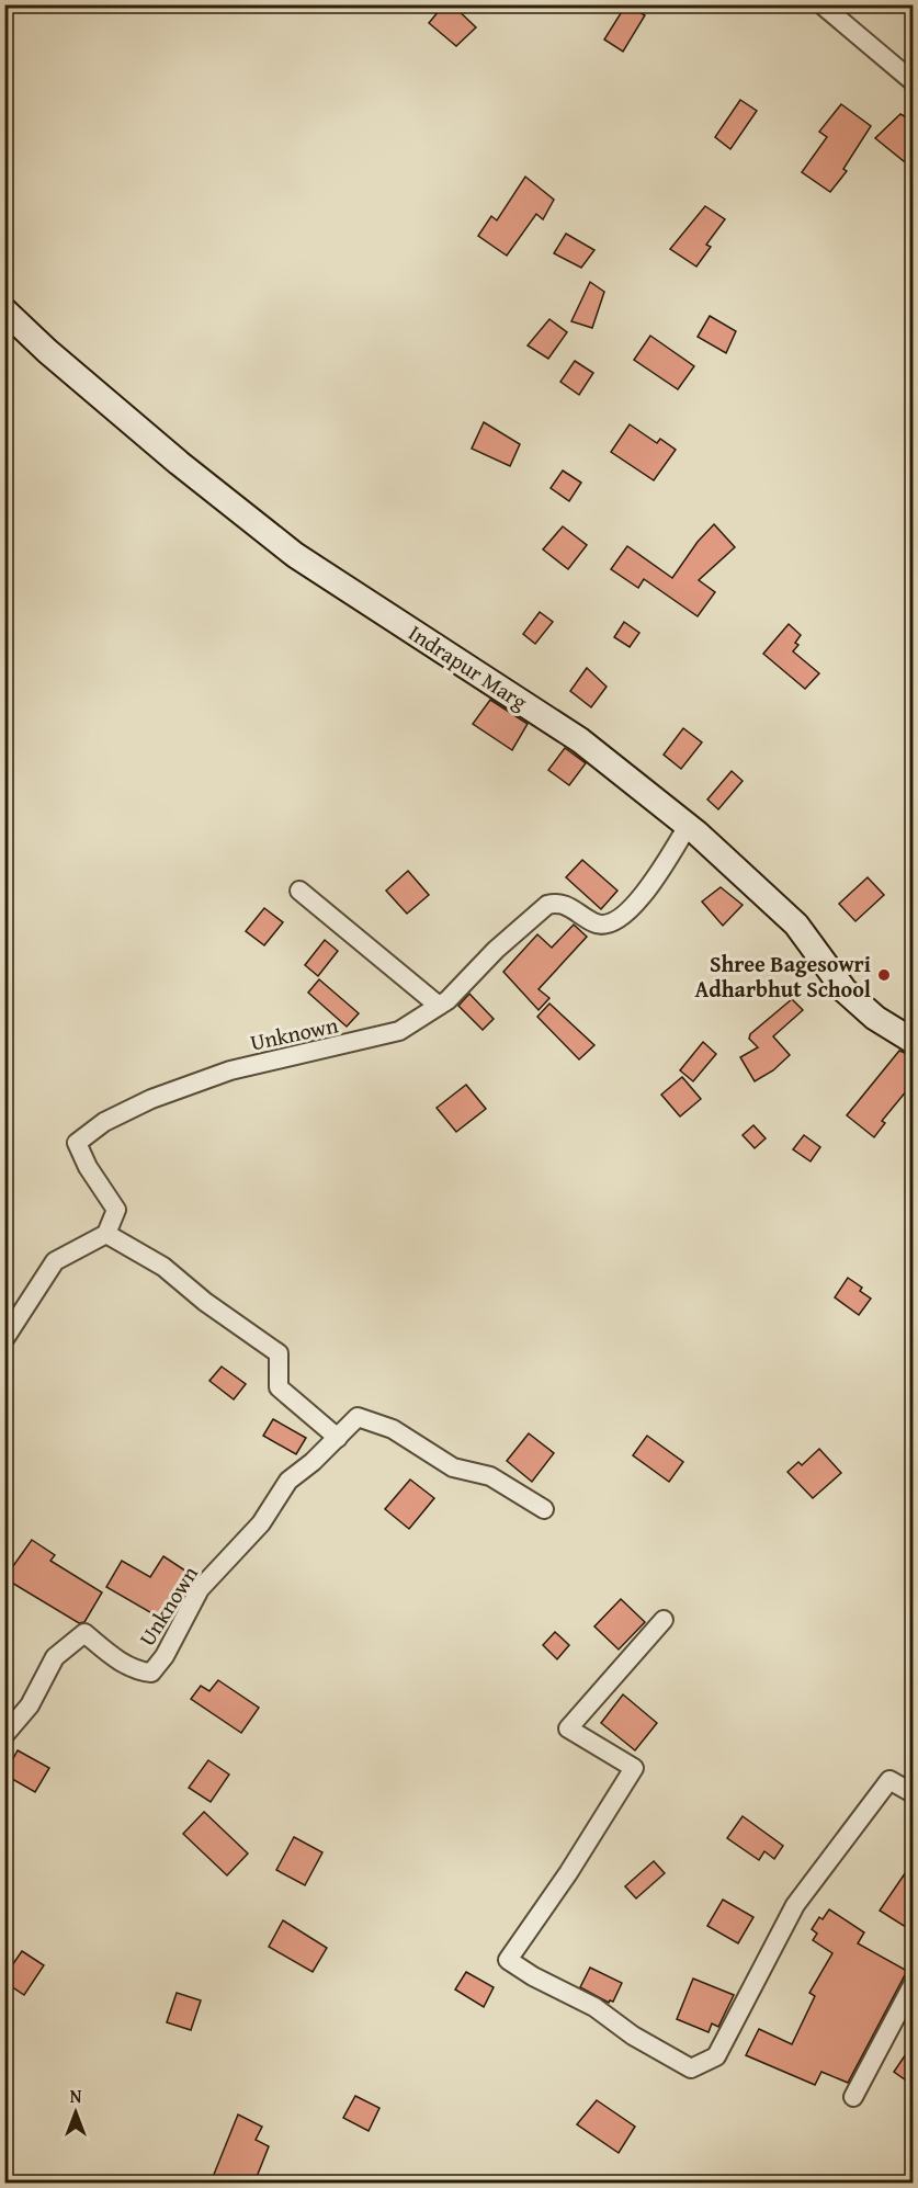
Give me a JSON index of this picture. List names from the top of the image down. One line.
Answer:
{"streets":{"street":["Indrapur Marg","Unknown"]},"crossings":[["Indrapur Marg","Unknown"]],"places":["Shree Bagesowri Adharbhut School"],"north":"top"}
